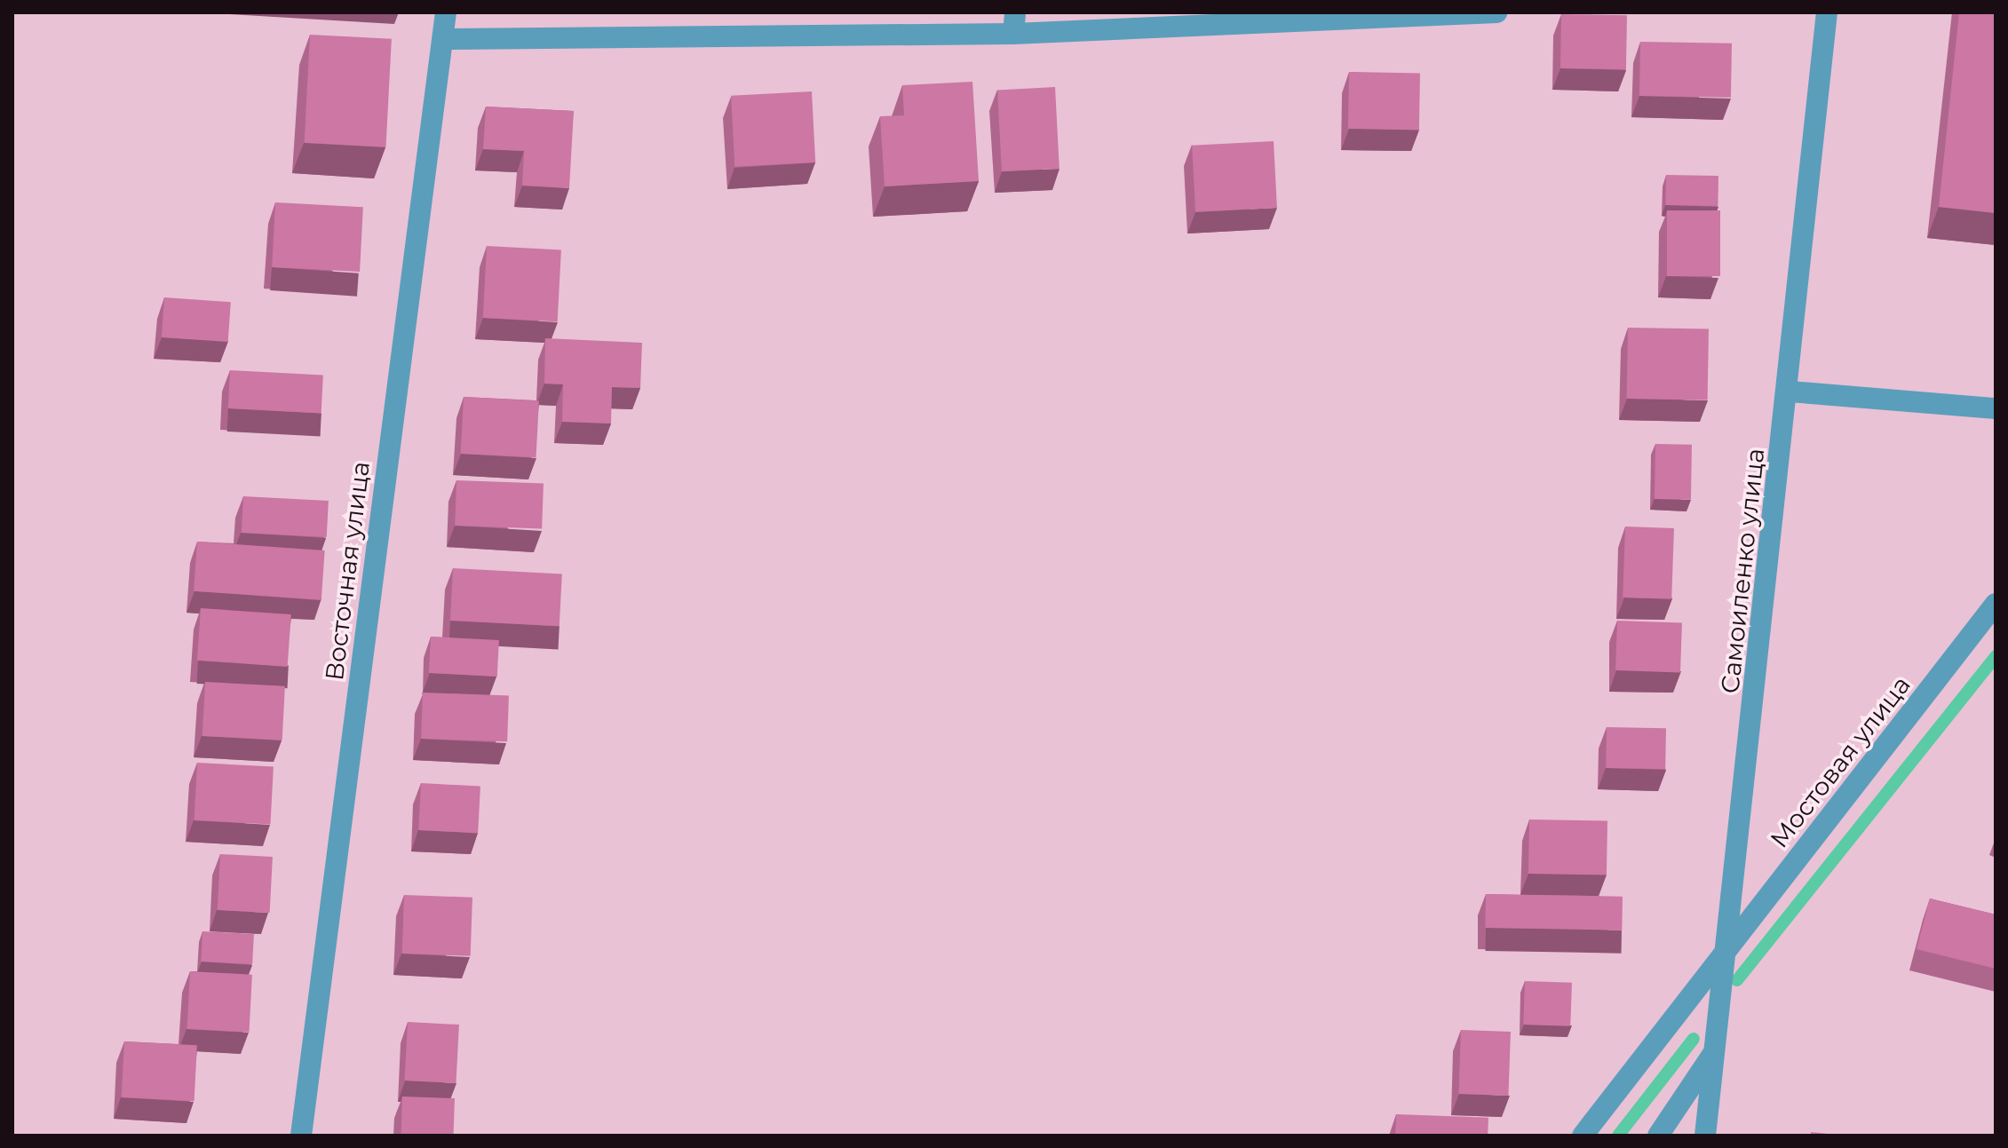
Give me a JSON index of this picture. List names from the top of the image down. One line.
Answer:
{"streets":{"street":["Восточная улица","Самоиленко улица","Мостовая улица"]},"crossings":[["Самоиленко улица","Мостовая улица"]]}
